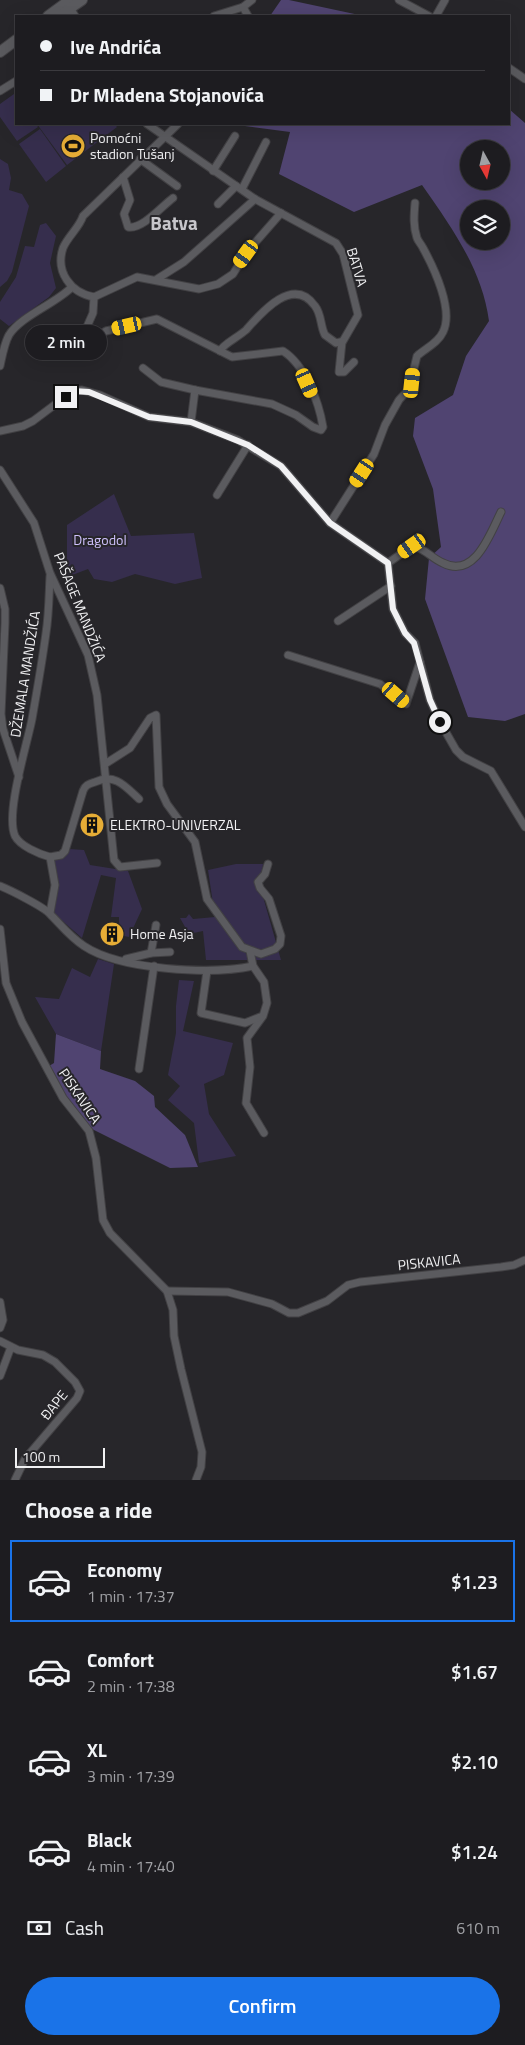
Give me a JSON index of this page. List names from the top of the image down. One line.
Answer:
{"streets":{"street":["BATVA","PAŠAGE MANDŽIĆA","DŽEMALA MANDŽIĆA","PISKAVICA","ĐAPE"]},"crossings":[["PAŠAGE MANDŽIĆA","DŽEMALA MANDŽIĆA"]],"districts":["Batva"],"parks":["Dragodol"],"places":{"sports":["Pomoćni stadion Tušanj"],"building":["ELEKTRO-UNIVERZAL","Home Asja"]},"scale_bar":"100 m","north":"bottom","page":{"banner":["Ive Andrića","Dr Mladena Stojanovića"],"bubble":"2 min","scale":"100 m","heading":"Choose a ride","list":[{"name":"Economy","note":"1 min · 17:37","value":"$1.23"},{"name":"Comfort","note":"2 min · 17:38","value":"$1.67"},{"name":"XL","note":"3 min · 17:39","value":"$2.10"},{"name":"Black","note":"4 min · 17:40","value":"$1.24"}],"pay":["Cash","610 m"],"buttons":"Confirm"}}
